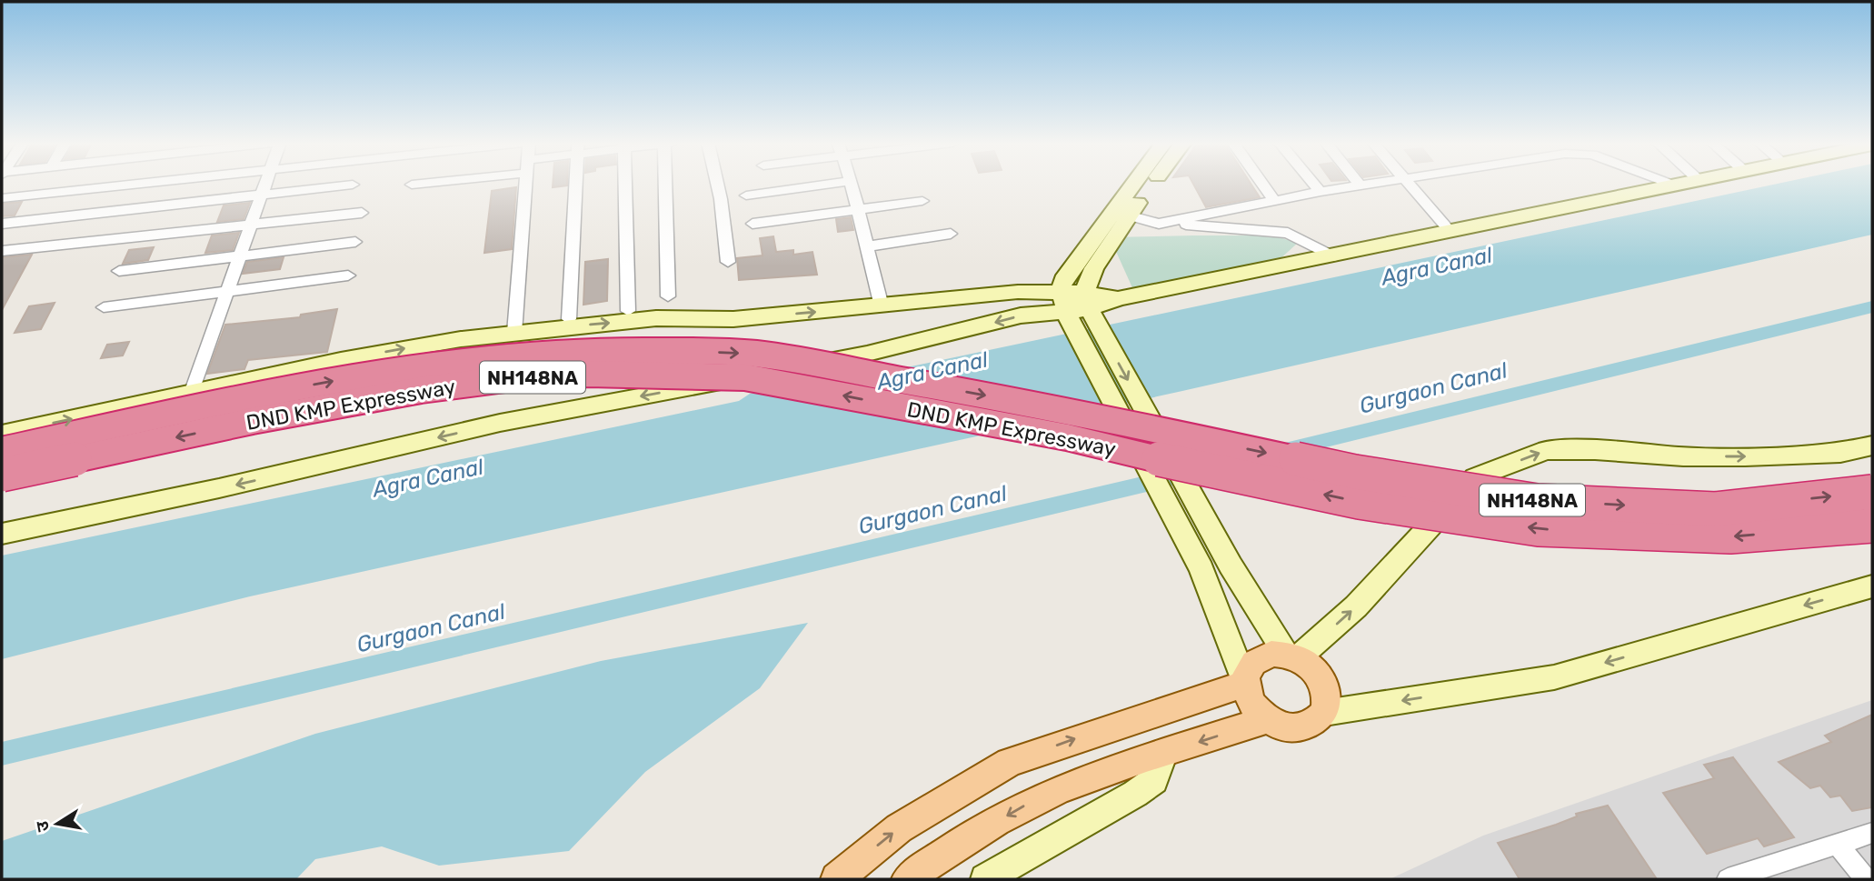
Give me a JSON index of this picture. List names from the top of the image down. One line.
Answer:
{"streets":{"highway":["NH148NA","DND KMP Expressway"]},"water":["Agra Canal","Gurgaon Canal"],"north":"left"}
